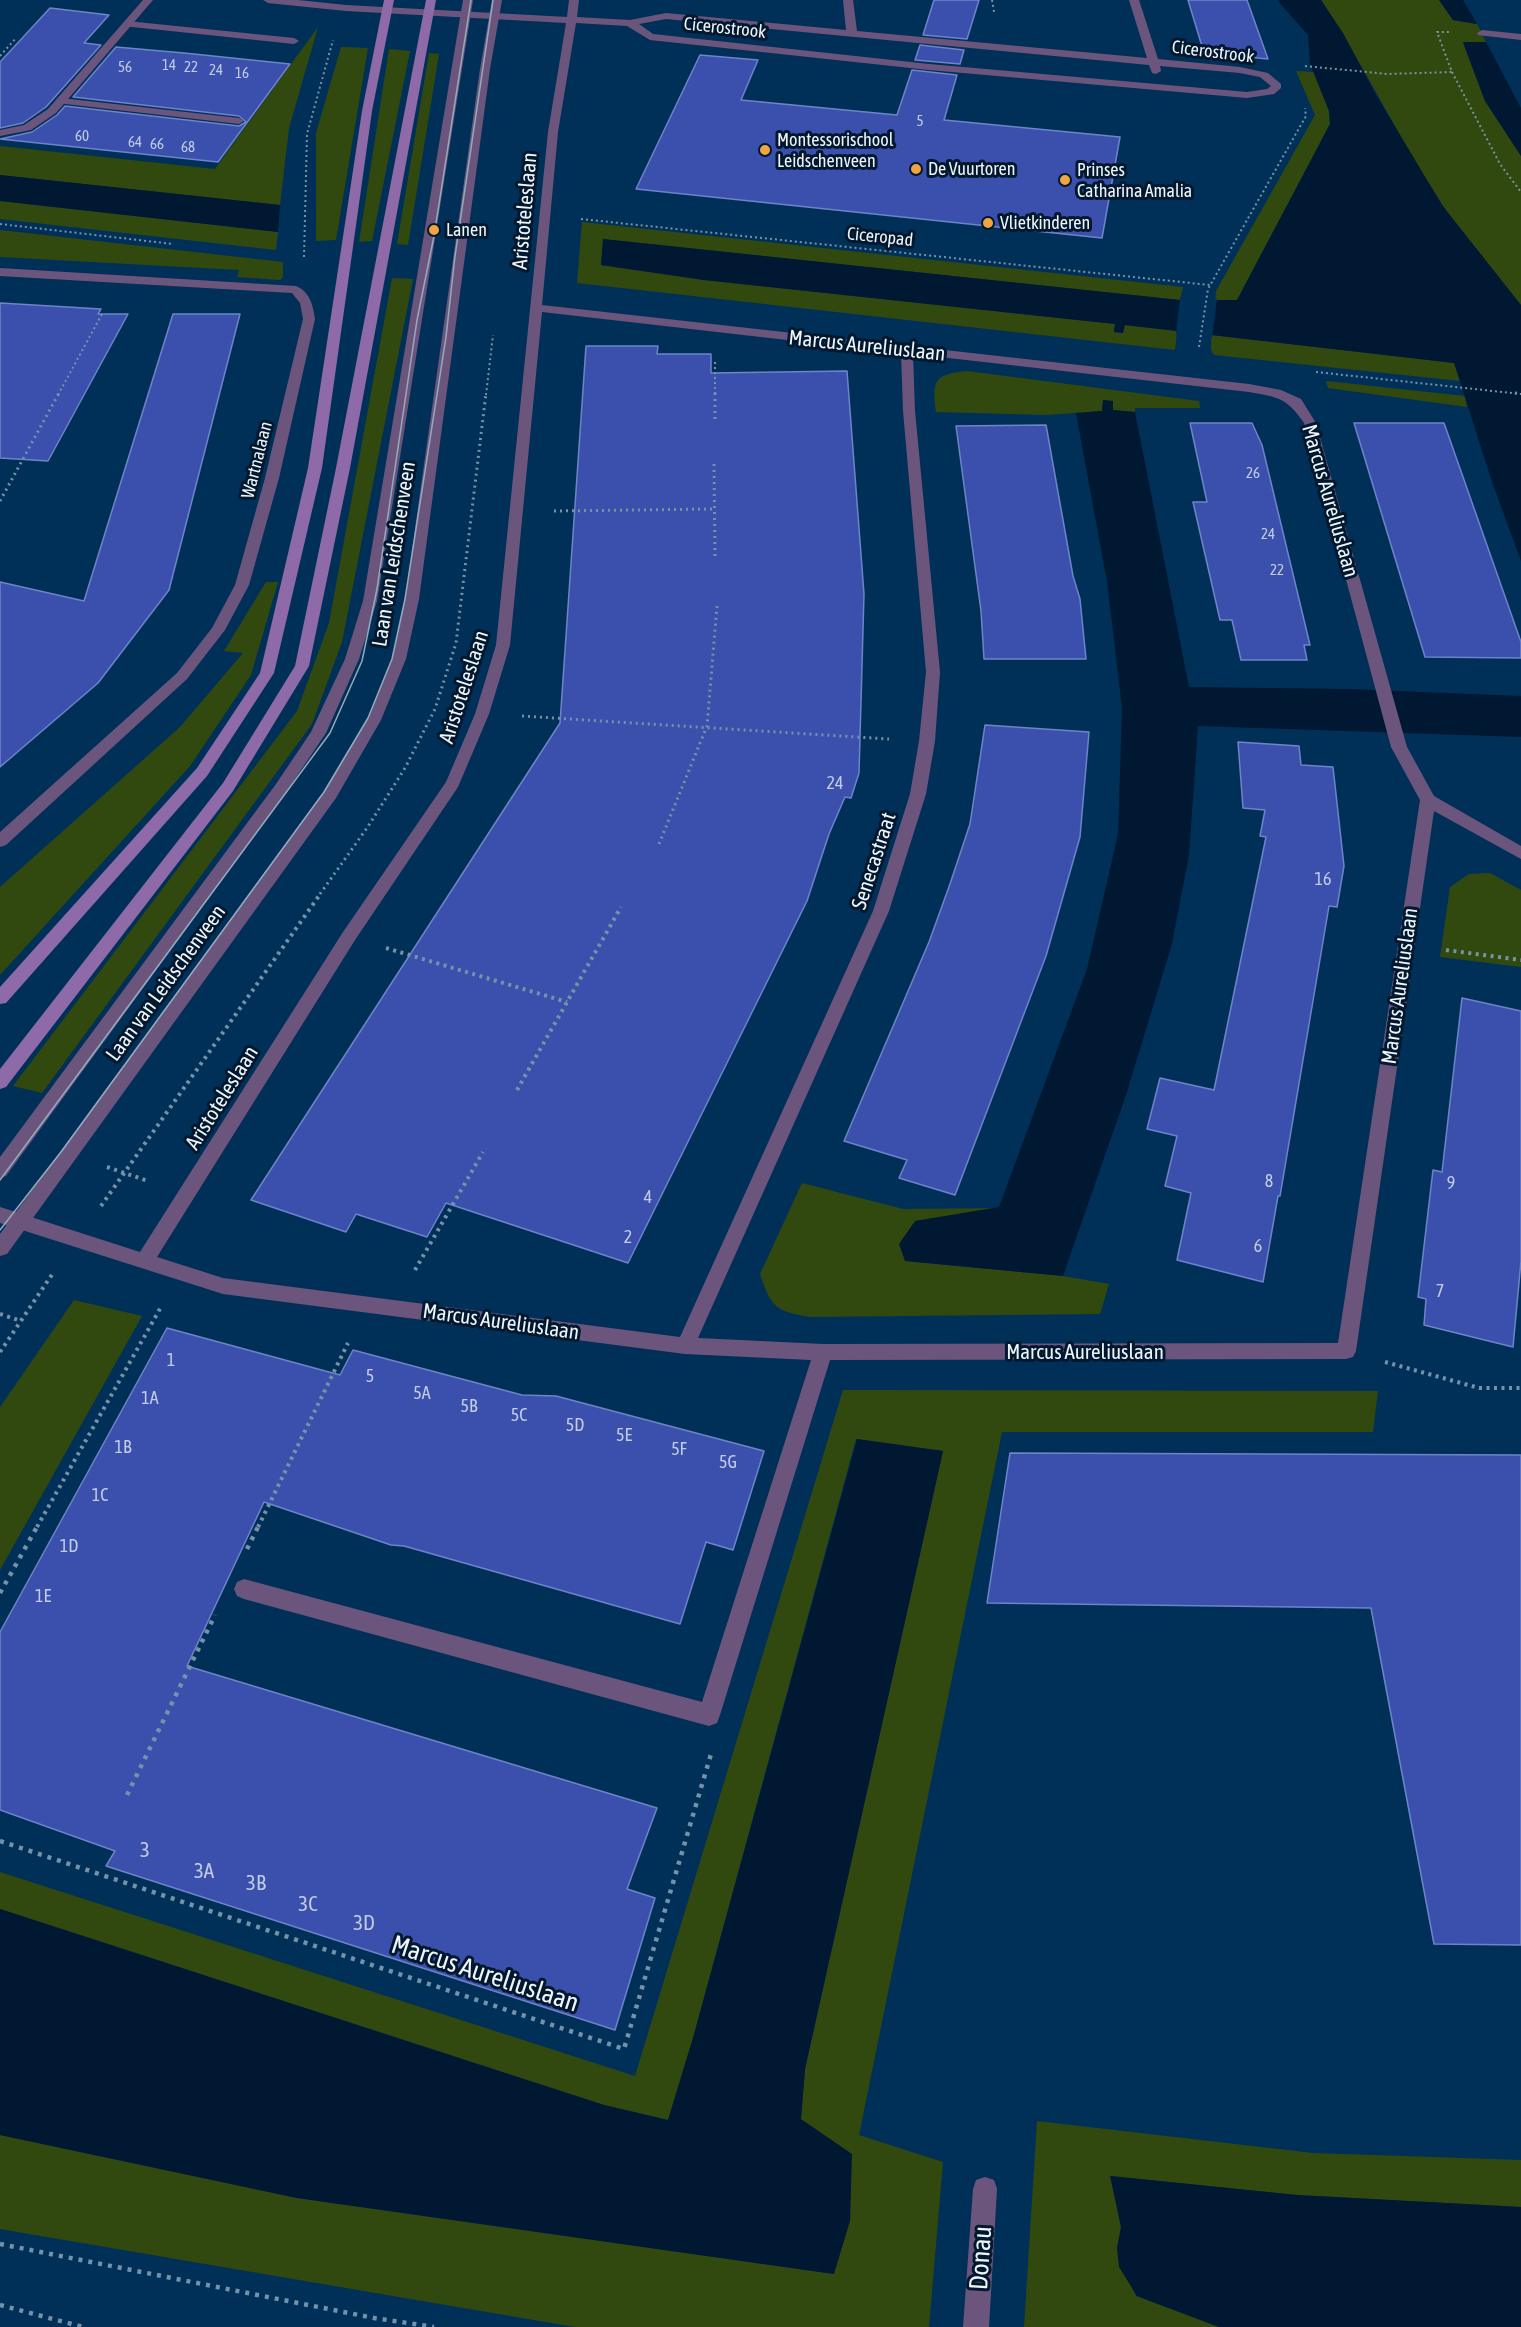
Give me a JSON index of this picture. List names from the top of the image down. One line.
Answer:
{"streets":{"street":["Cicerostrook","Aristoteleslaan","Marcus Aureliuslaan","Wartnalaan","Laan van Leidschenveen","Senecastraat","Donau"],"path":["Ciceropad"]},"crossings":[["Cicerostrook","Aristoteleslaan"],["Cicerostrook","Laan van Leidschenveen"],["Aristoteleslaan","Ciceropad"],["Aristoteleslaan","Marcus Aureliuslaan"],["Marcus Aureliuslaan","Laan van Leidschenveen"],["Marcus Aureliuslaan","Senecastraat"]],"places":["Montessorischool Leidschenveen","De Vuurtoren","Prinses Catharina Amalia","Vlietkinderen","Lanen"],"house_numbers":["14","56","22","24","16","5","60","64","66","68","26","24","22","24","16","8","9","4","2","6","7","1","5","5A","1A","5B","5C","5D","5E","1B","5F","5G","1C","1D","1E","3","3A","3B","3C","3D"]}
